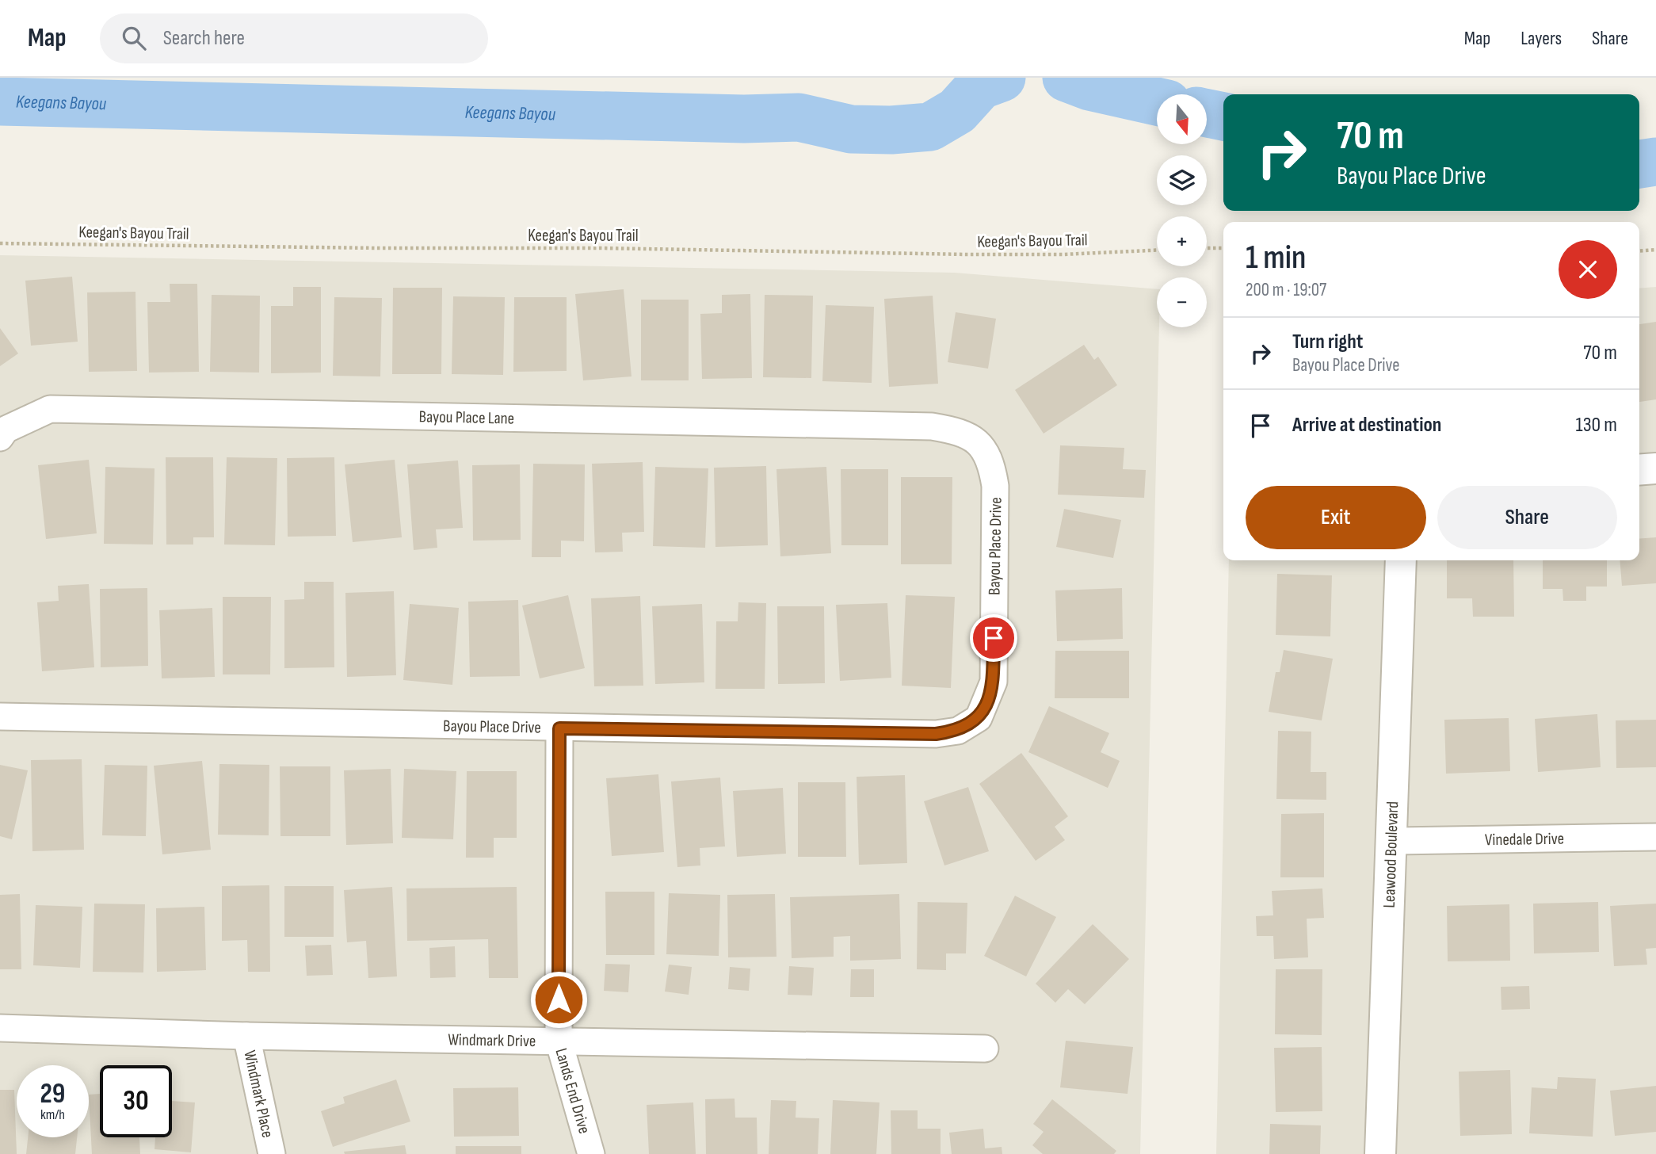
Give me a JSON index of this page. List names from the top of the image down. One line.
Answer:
{"streets":{"street":["Bayou Place Lane","Bayou Place Drive","Vinedale Drive","Leawood Boulevard","Windmark Drive","Lands End Drive","Windmark Place"],"path":["Keegan's Bayou Trail"]},"crossings":[["Bayou Place Lane","Bayou Place Drive"],["Bayou Place Drive","Lands End Drive"],["Vinedale Drive","Leawood Boulevard"],["Windmark Drive","Lands End Drive"],["Windmark Drive","Windmark Place"]],"water":["Keegans Bayou"],"north":"bottom","page":{"header":"Map","search":"Search here","nav":["Map","Layers","Share"],"map_buttons":["+","−"],"turn":["70 m","Bayou Place Drive"],"heading":["1 min","200 m · 19:07"],"list":[{"name":"Turn right","note":"Bayou Place Drive","value":"70 m"},{"name":"Arrive at destination","value":"130 m"}],"buttons":["Exit","Share"],"speed":"29 km/h","limit":"30"}}
